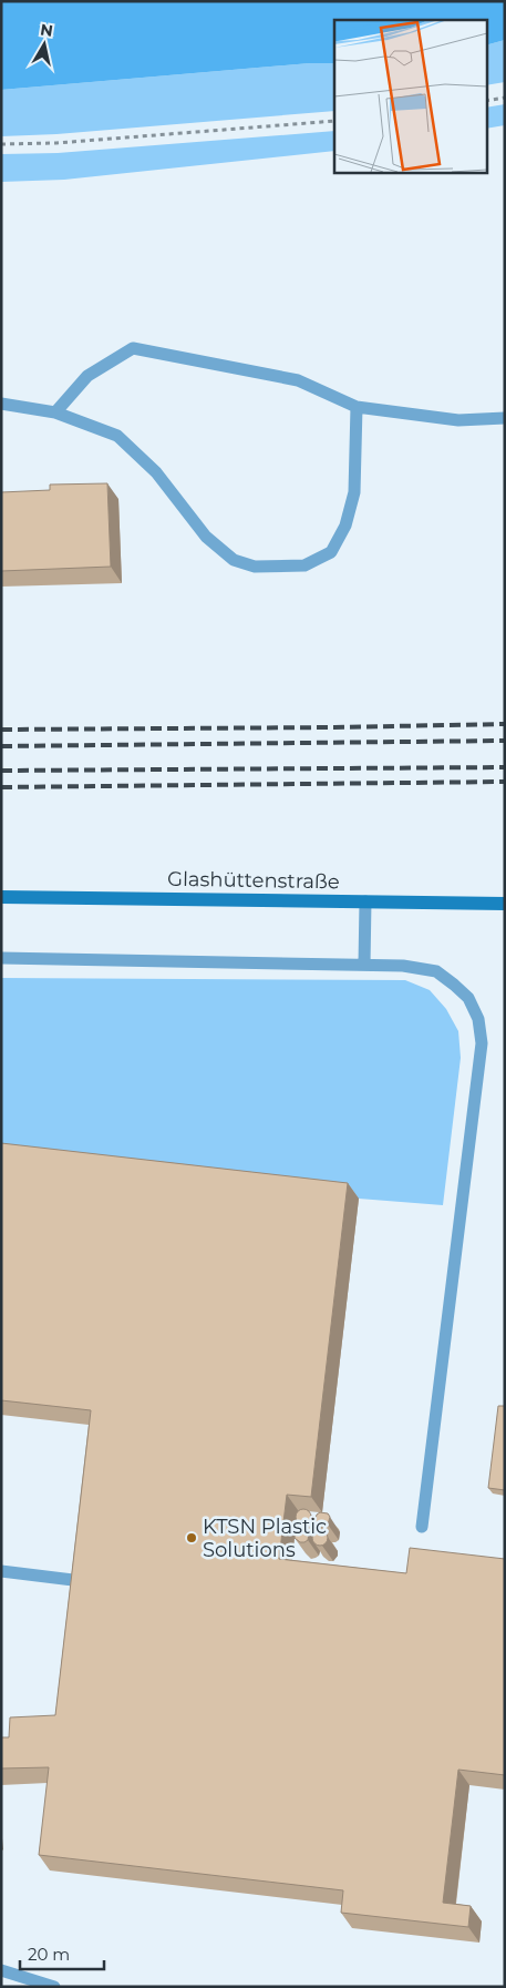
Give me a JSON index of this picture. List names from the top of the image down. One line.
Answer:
{"streets":{"street":["Glashüttenstraße"]},"places":["KTSN Plastic Solutions"],"scale_bar":"20 m","north":"top"}
